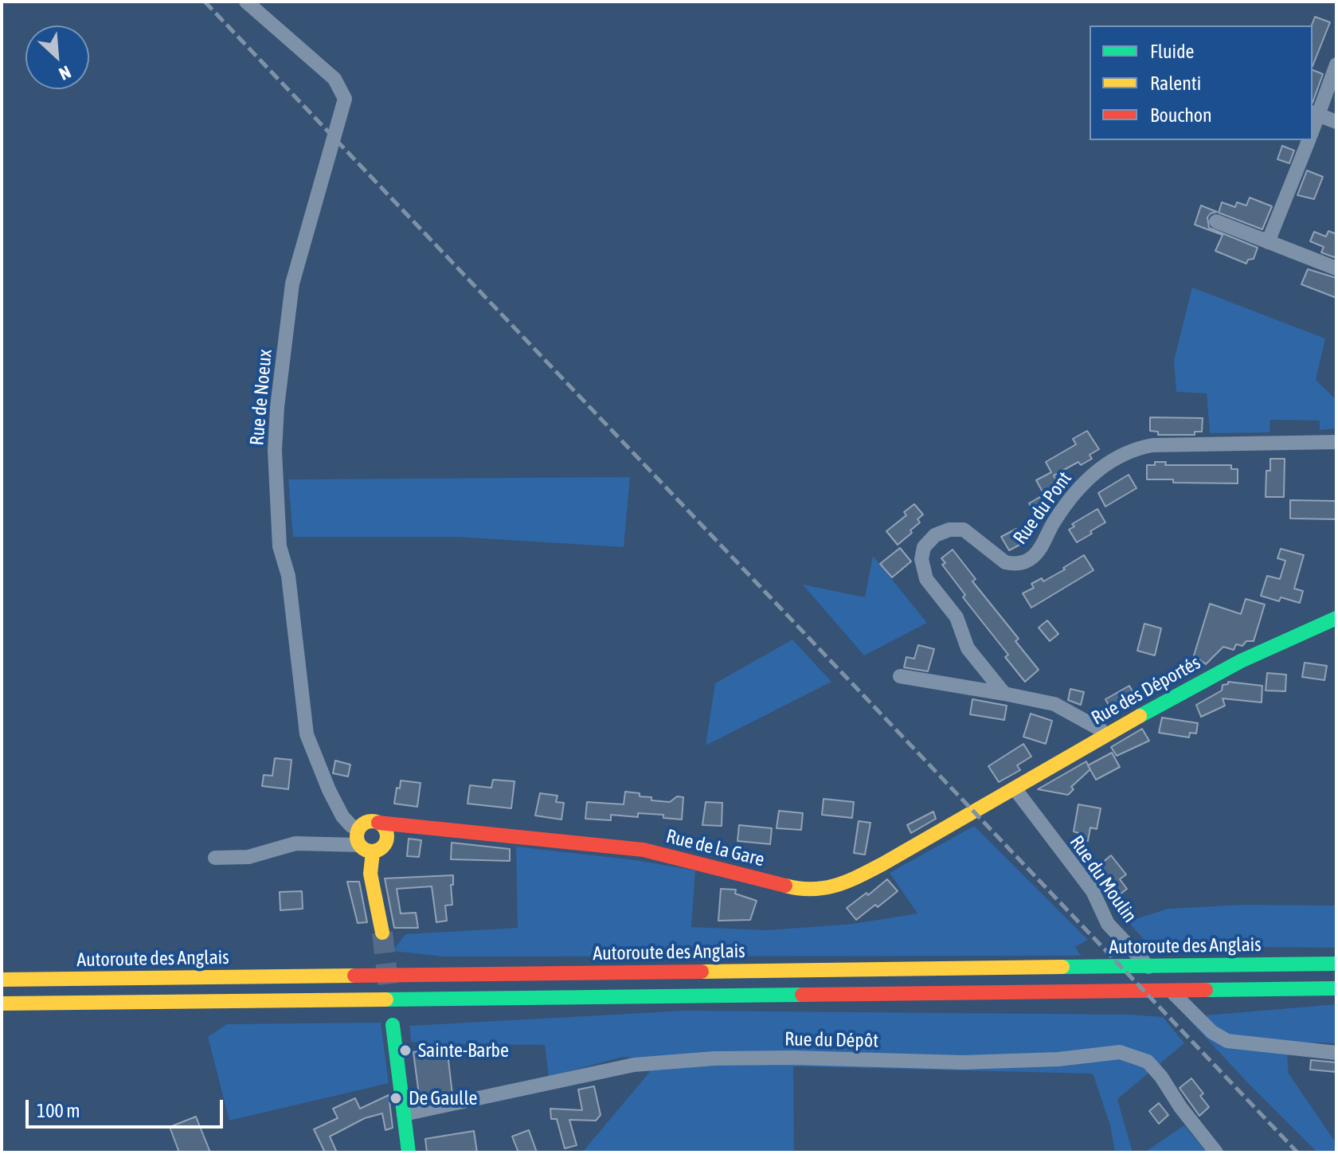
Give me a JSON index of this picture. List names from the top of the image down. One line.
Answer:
{"streets":{"main road":["Rue des Déportés","Rue de la Gare","Autoroute des Anglais"],"street":["Rue de Noeux","Rue du Pont","Rue du Moulin","Rue du Dépôt"]},"crossings":[["Rue de Noeux","Rue de la Gare"],["Rue des Déportés","Rue de la Gare"],["Rue des Déportés","Rue du Moulin"]],"places":["Sainte-Barbe","De Gaulle"],"legend":["Fluide","Ralenti","Bouchon"],"scale_bar":"100 m","north":"bottom right"}
